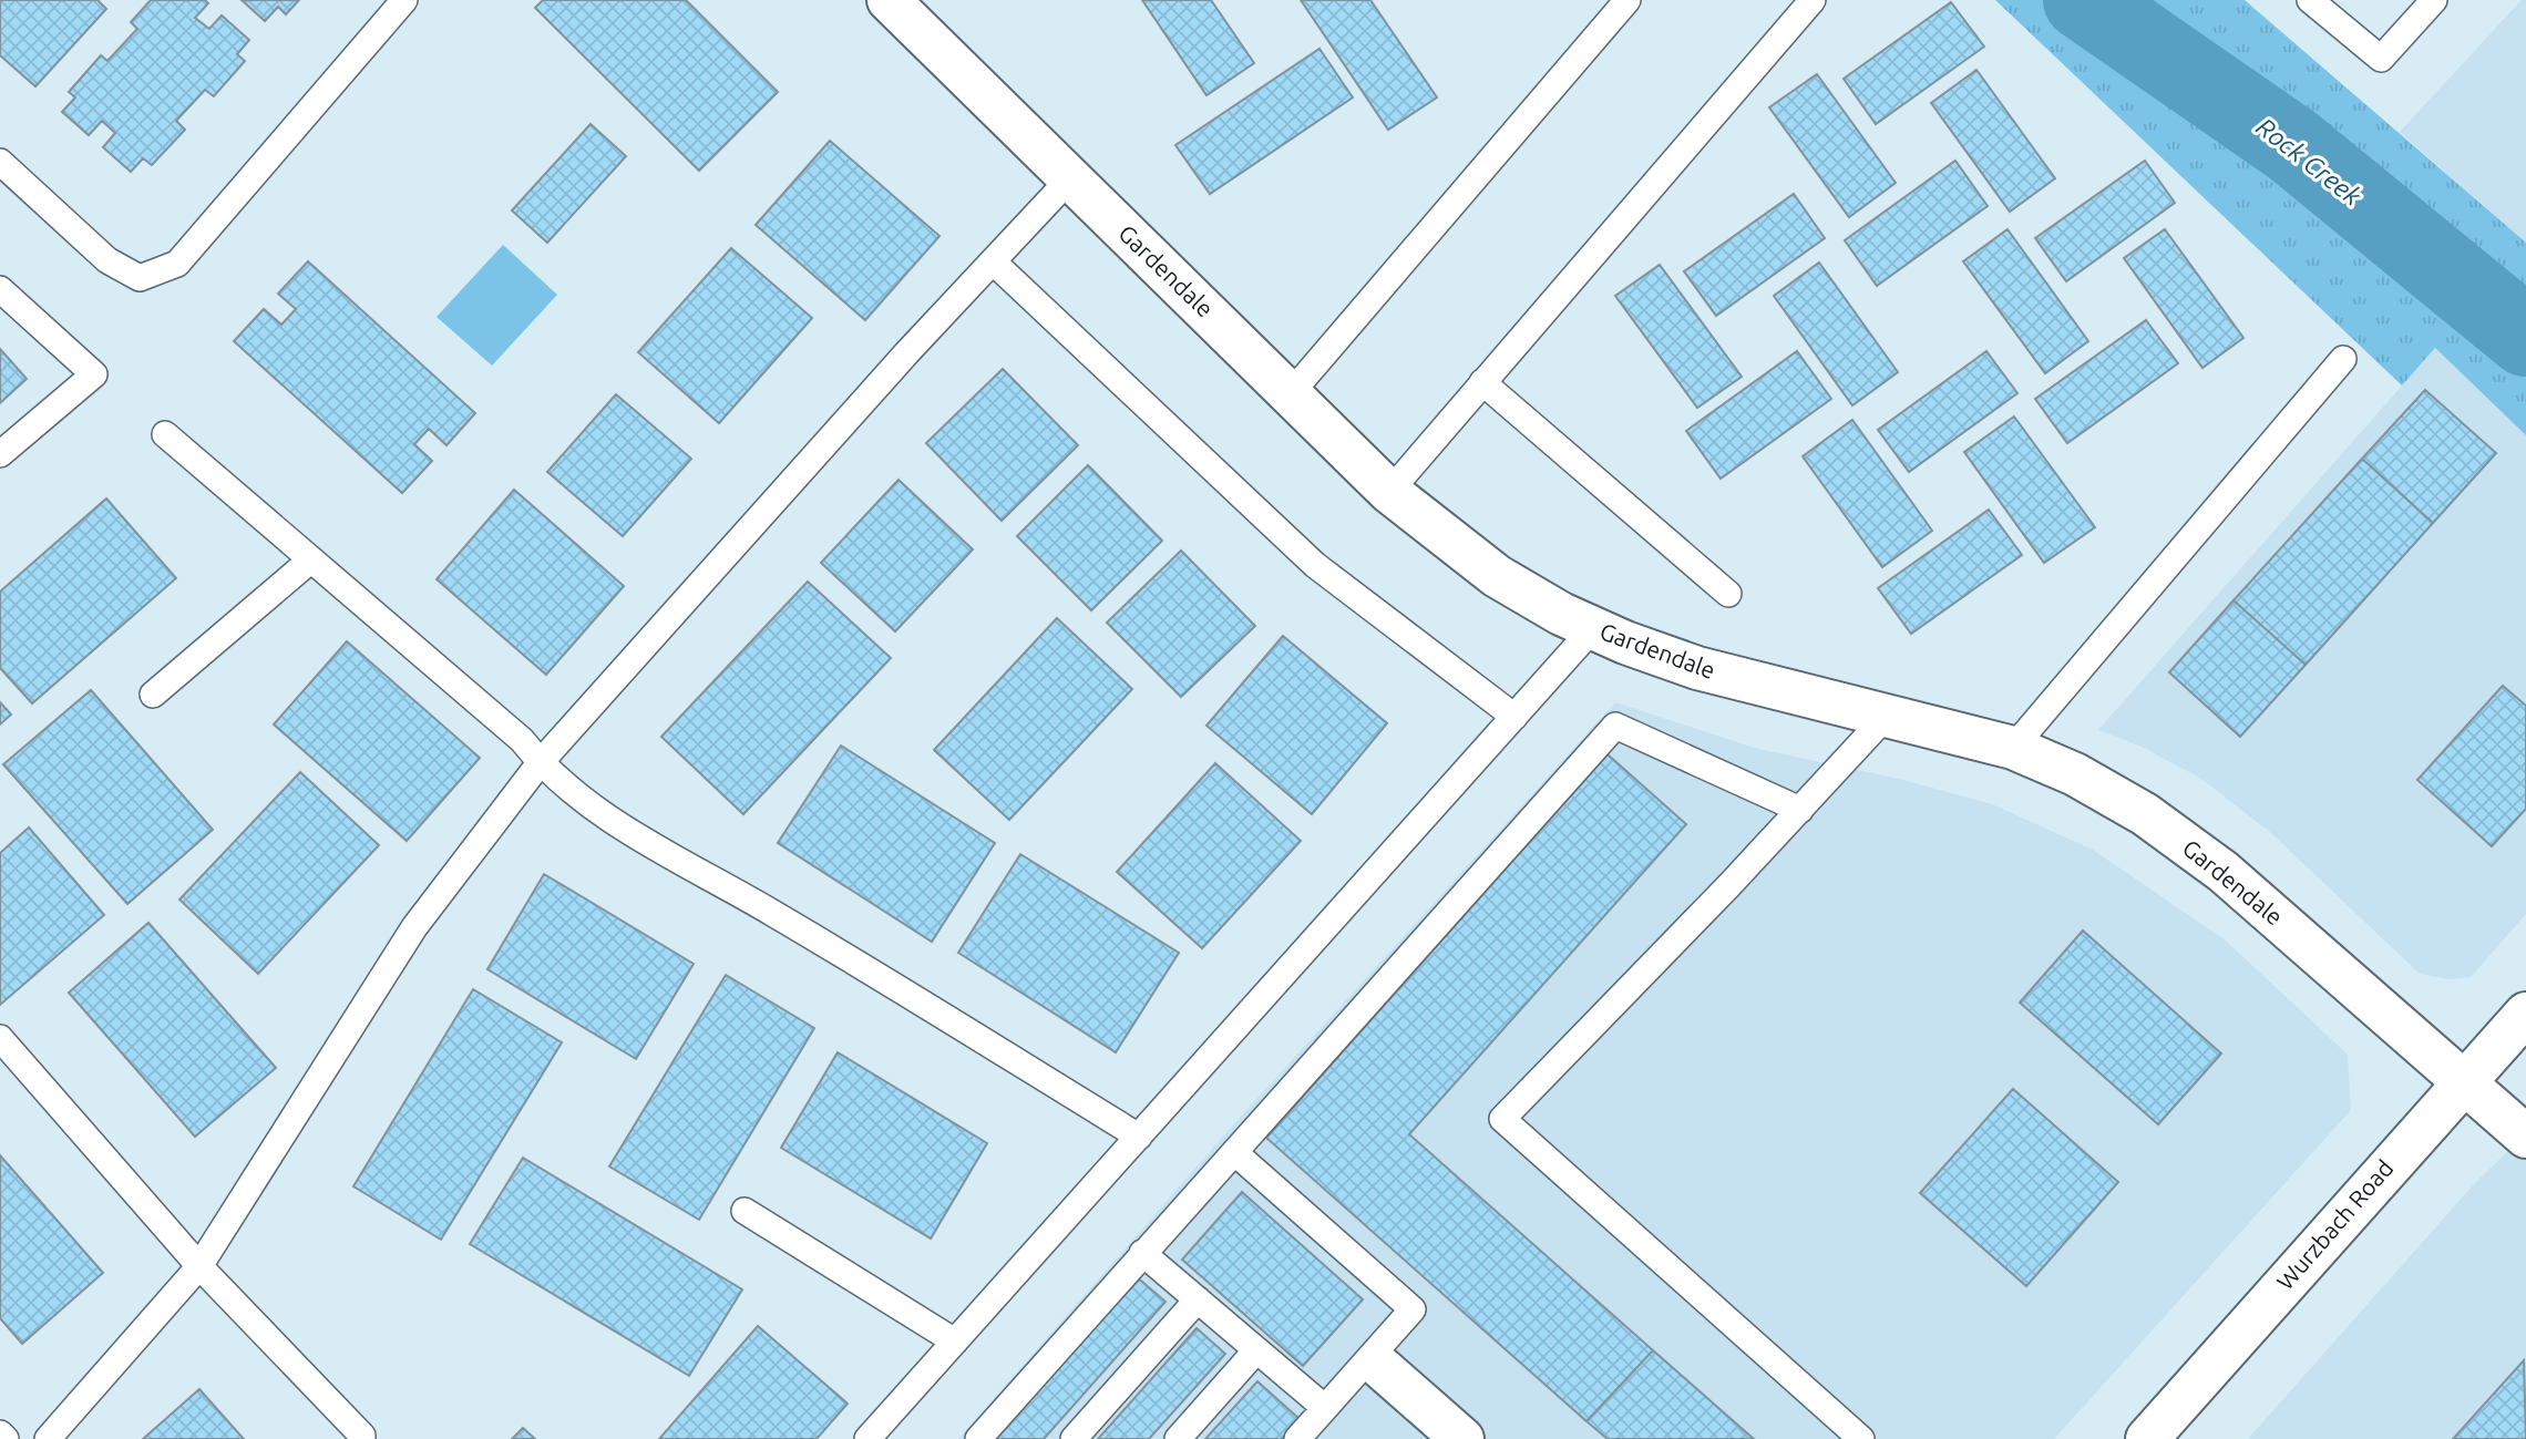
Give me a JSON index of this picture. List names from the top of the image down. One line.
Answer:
{"streets":{"street":["Gardendale","Wurzbach Road"]},"crossings":[["Gardendale","Wurzbach Road"]],"water":["Rock Creek"]}
